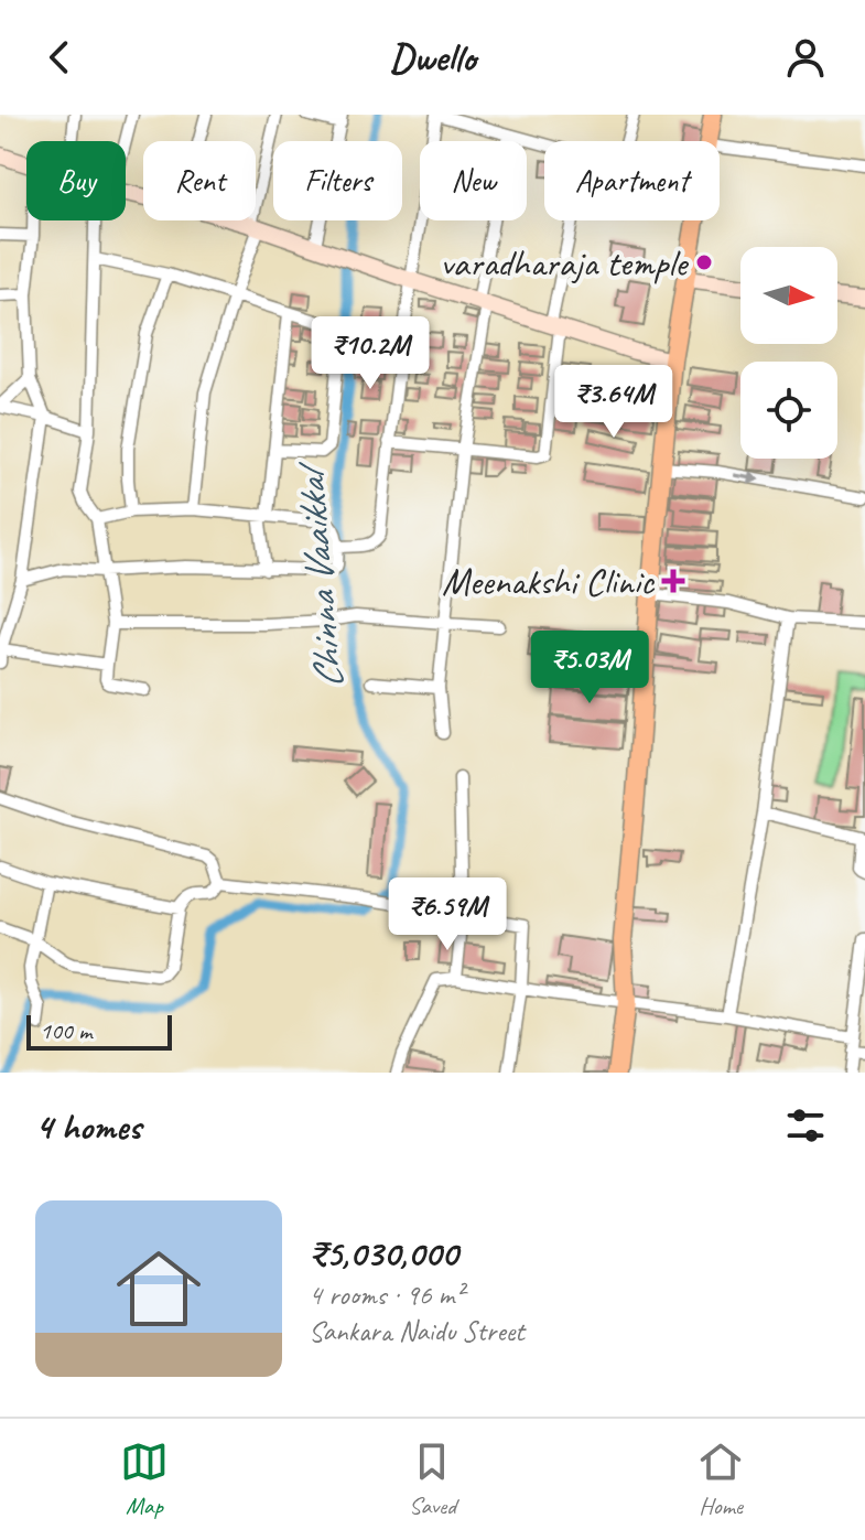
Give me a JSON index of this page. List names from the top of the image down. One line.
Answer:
{"water":["Chinna Vaaikkal"],"places":{"other":["varadharaja temple"],"health":["Meenakshi Clinic"]},"scale_bar":"100 m","north":"right","page":{"header":"Dwello","chip":["Buy","Rent","Filters","New","Apartment"],"price":["₹10.2M","₹3.64M","₹5.03M","₹6.59M"],"scale":"100 m","heading":"4 homes","list":[{"name":"₹5,030,000","note":"4 rooms · 96 m² · Sankara Naidu Street"}],"tabs":["Map","Saved","Home"]}}
